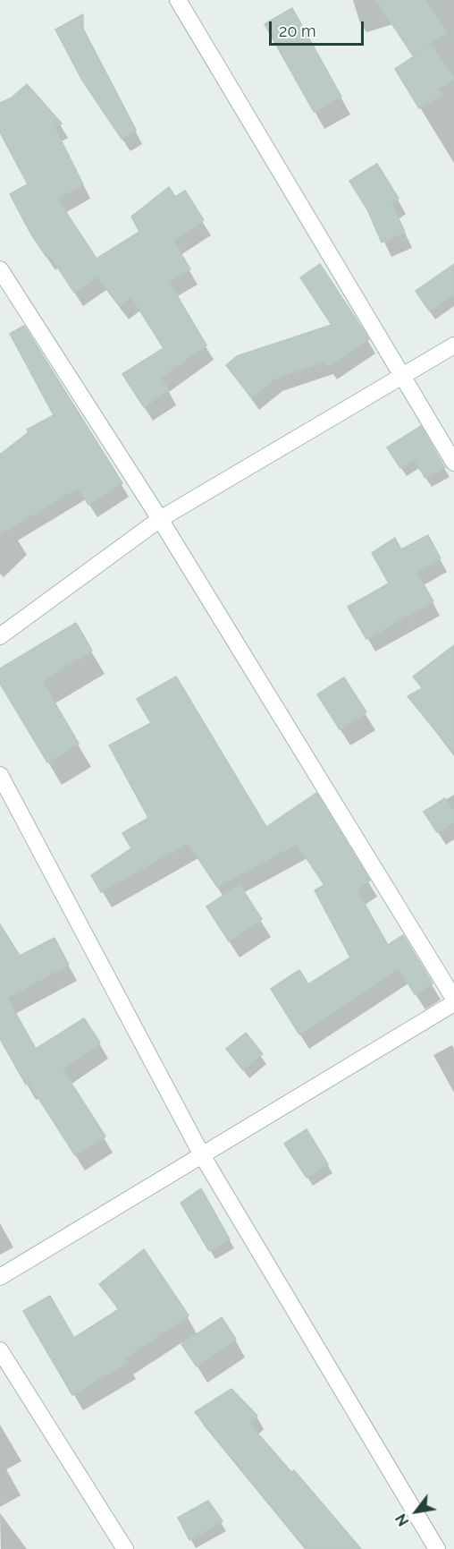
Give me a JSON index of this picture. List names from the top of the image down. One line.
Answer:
{"scale_bar":"20 m","north":"bottom left"}
